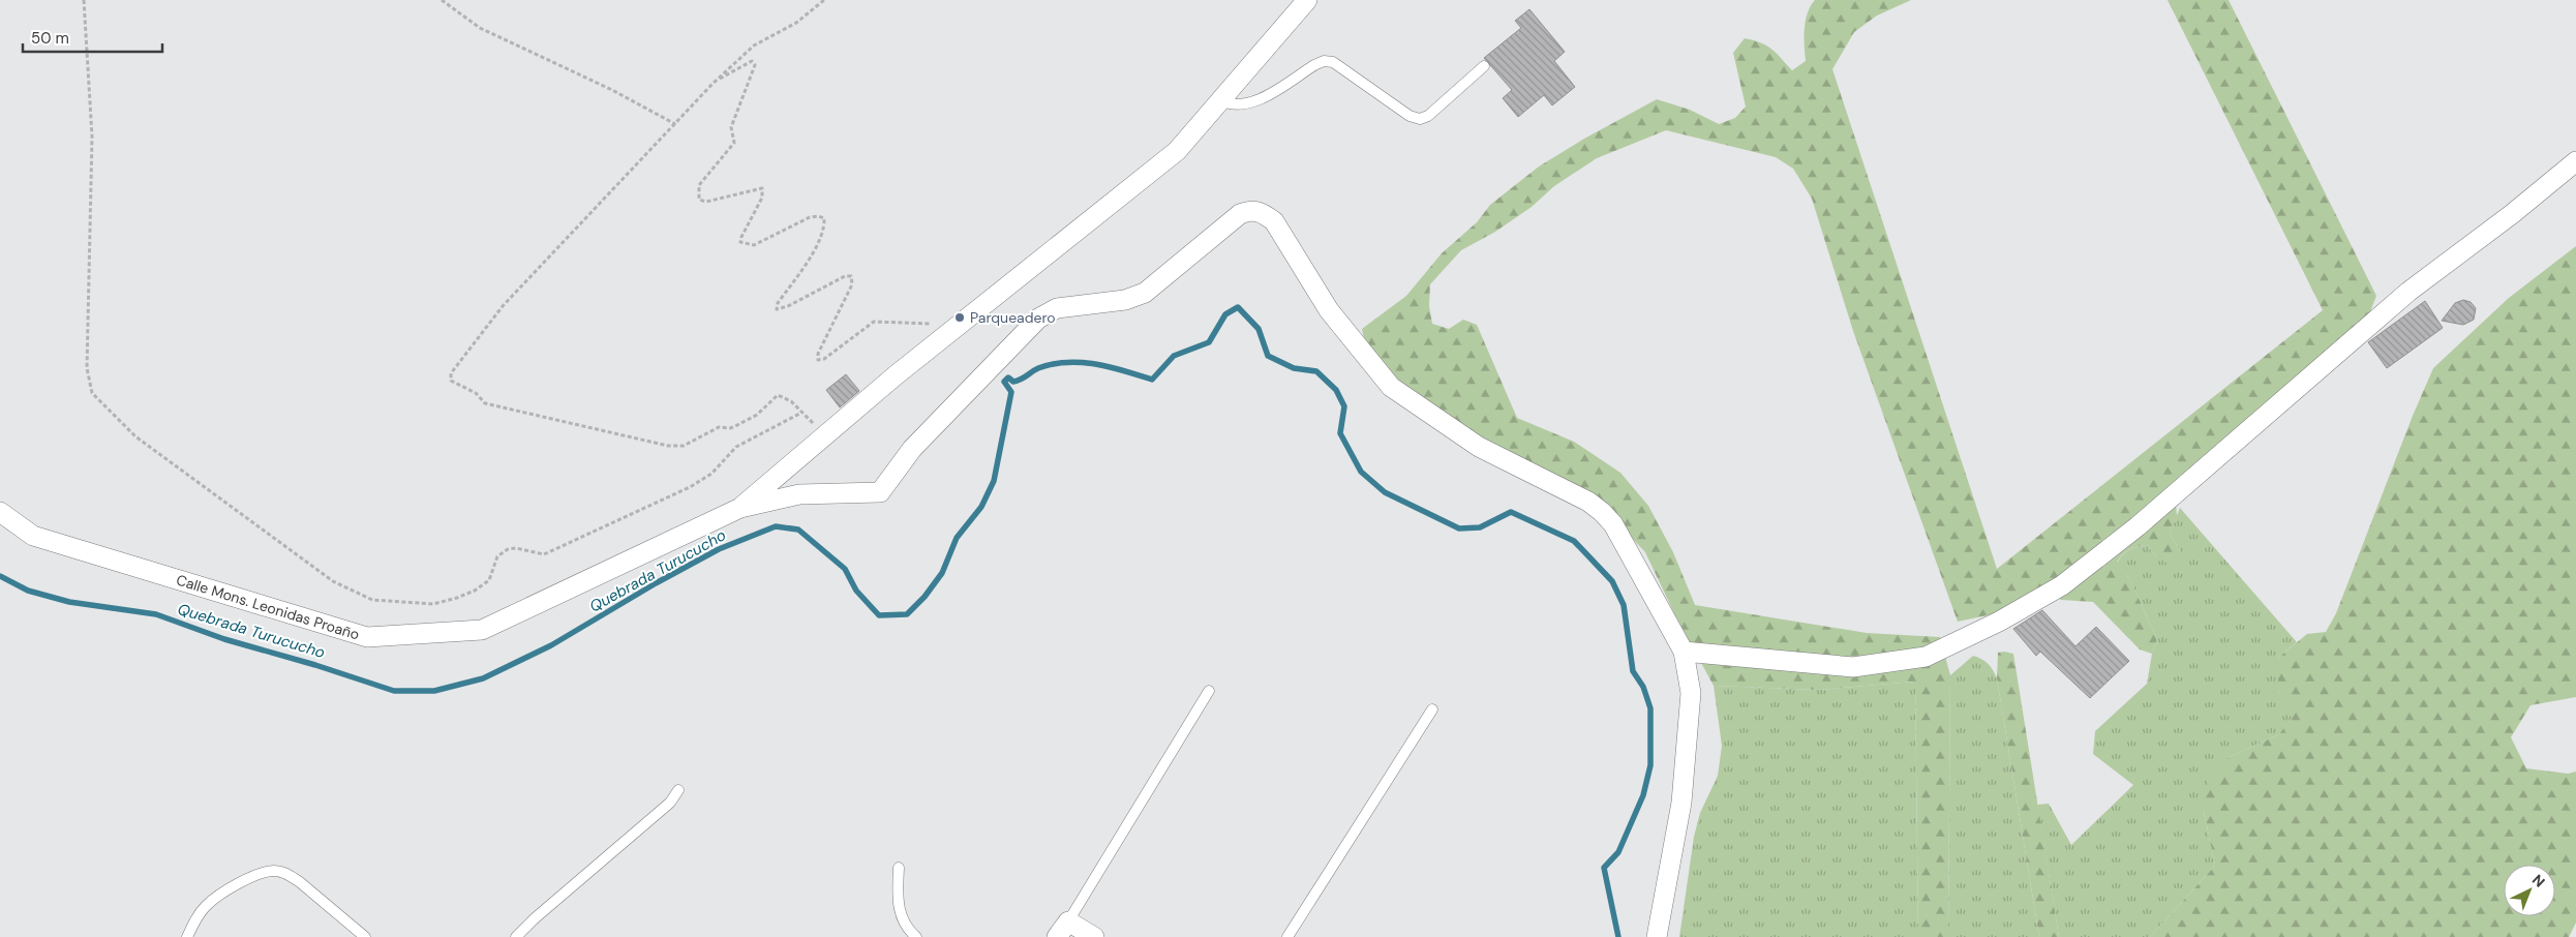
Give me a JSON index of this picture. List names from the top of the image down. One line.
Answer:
{"streets":{"street":["Calle Mons. Leonidas Proaño"]},"water":["Quebrada Turucucho"],"places":["Parqueadero"],"scale_bar":"50 m","north":"top right"}
